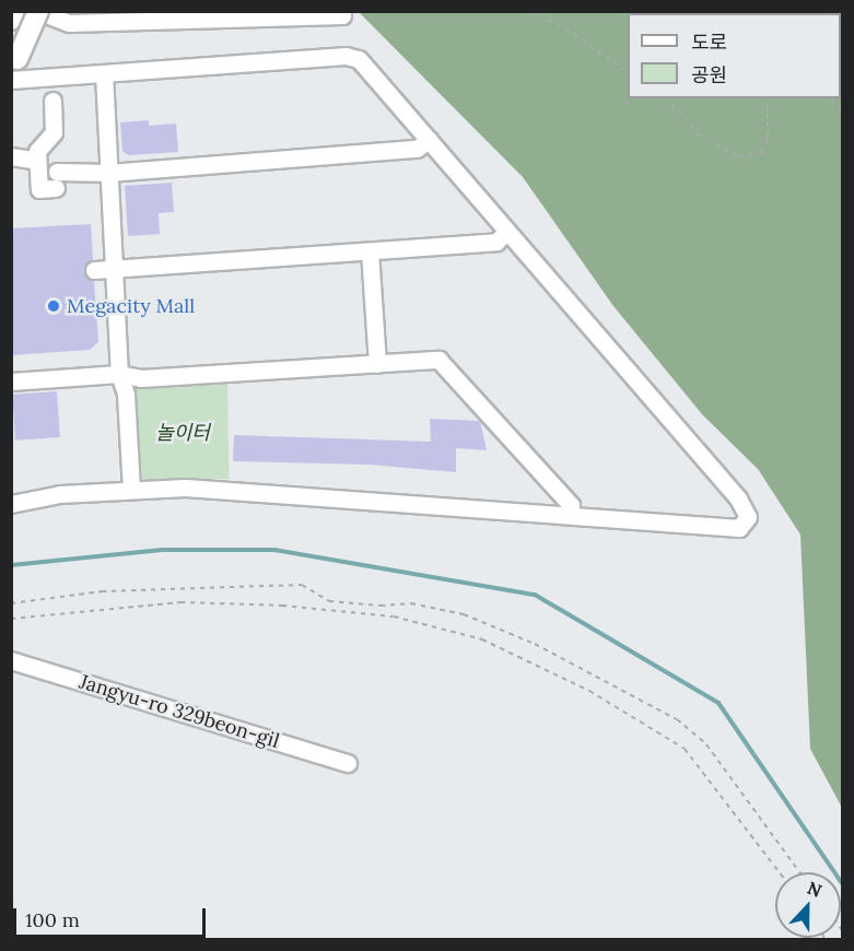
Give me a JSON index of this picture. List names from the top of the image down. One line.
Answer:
{"streets":{"street":["Jangyu-ro 329beon-gil"]},"parks":["놀이터"],"places":["Megacity Mall"],"legend":["도로","공원"],"scale_bar":"100 m","north":"top"}
